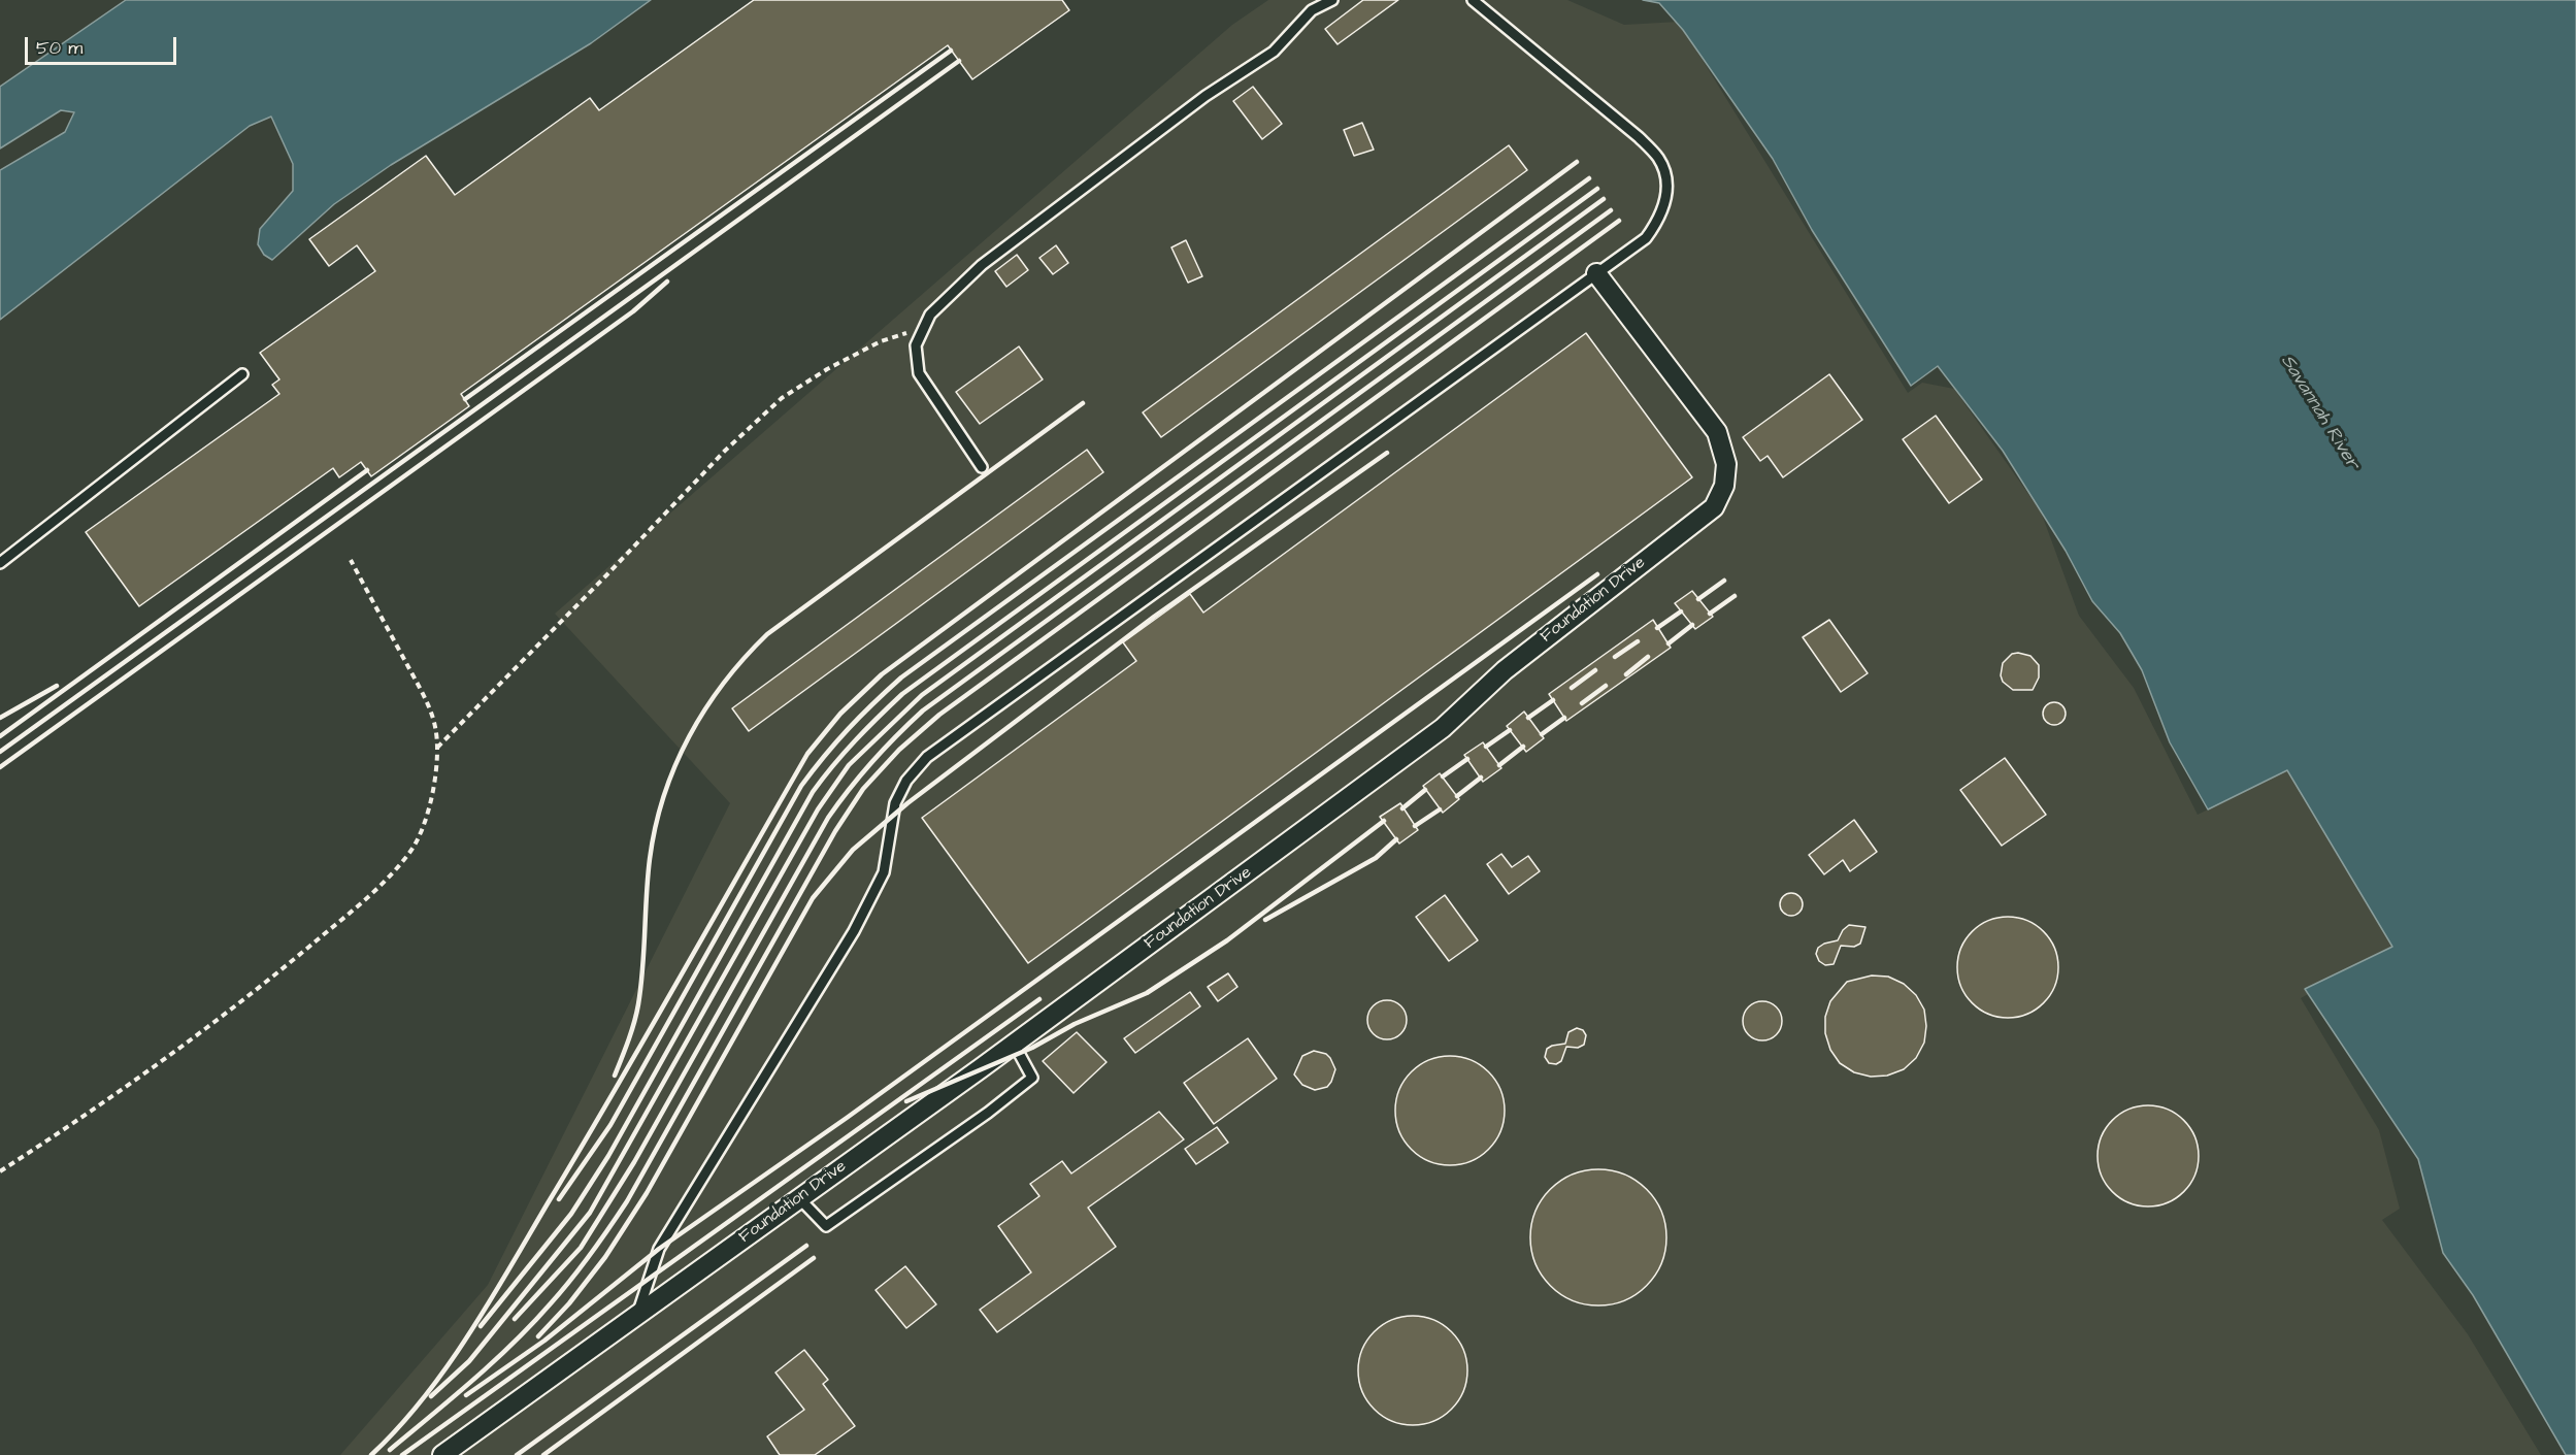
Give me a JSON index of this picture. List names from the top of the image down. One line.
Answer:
{"streets":{"street":["Foundation Drive"]},"water":["Savannah River"],"scale_bar":"50 m"}
